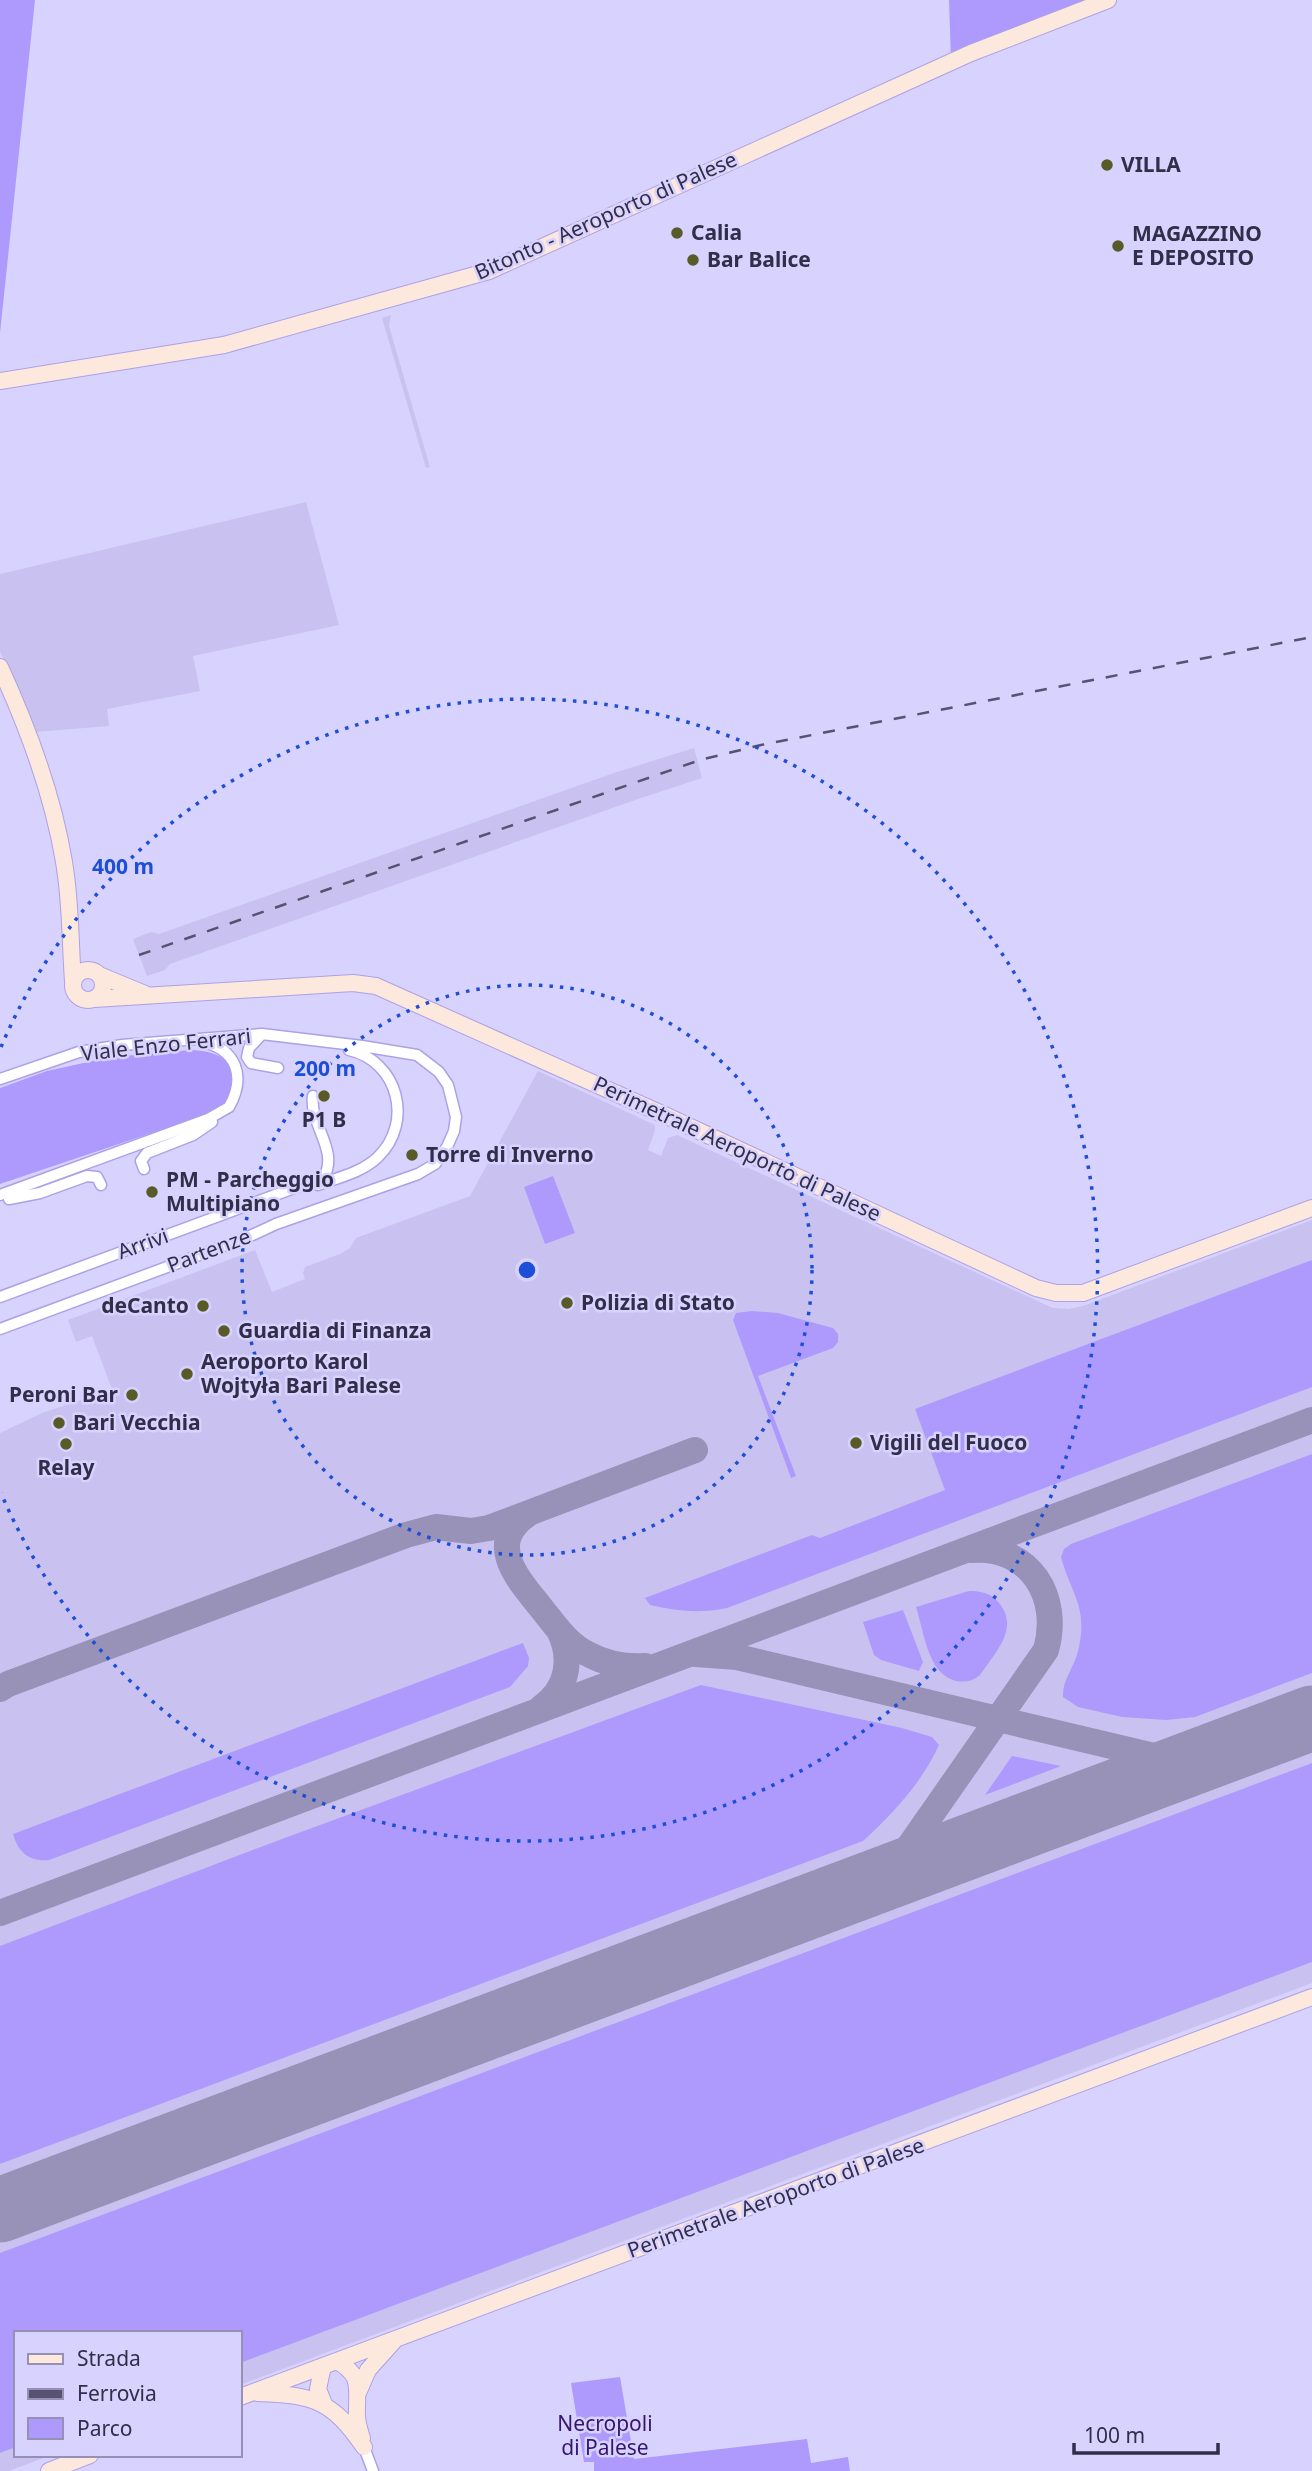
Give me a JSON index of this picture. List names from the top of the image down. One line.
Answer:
{"streets":{"street":["Bitonto - Aeroporto di Palese","Viale Enzo Ferrari","Perimetrale Aeroporto di Palese","Arrivi","Partenze"]},"crossings":[["Viale Enzo Ferrari","Partenze"]],"parks":["Necropoli di Palese"],"places":["VILLA","Calia","MAGAZZINO E DEPOSITO","Bar Balice","P1 B","Torre di Inverno","PM - Parcheggio Multipiano","Polizia di Stato","deCanto","Guardia di Finanza","Aeroporto Karol Wojtyła Bari Palese","Peroni Bar","Bari Vecchia","Vigili del Fuoco","Relay"],"legend":["Strada","Ferrovia","Parco"],"scale_bar":"100 m","rings":["400 m","200 m"]}
